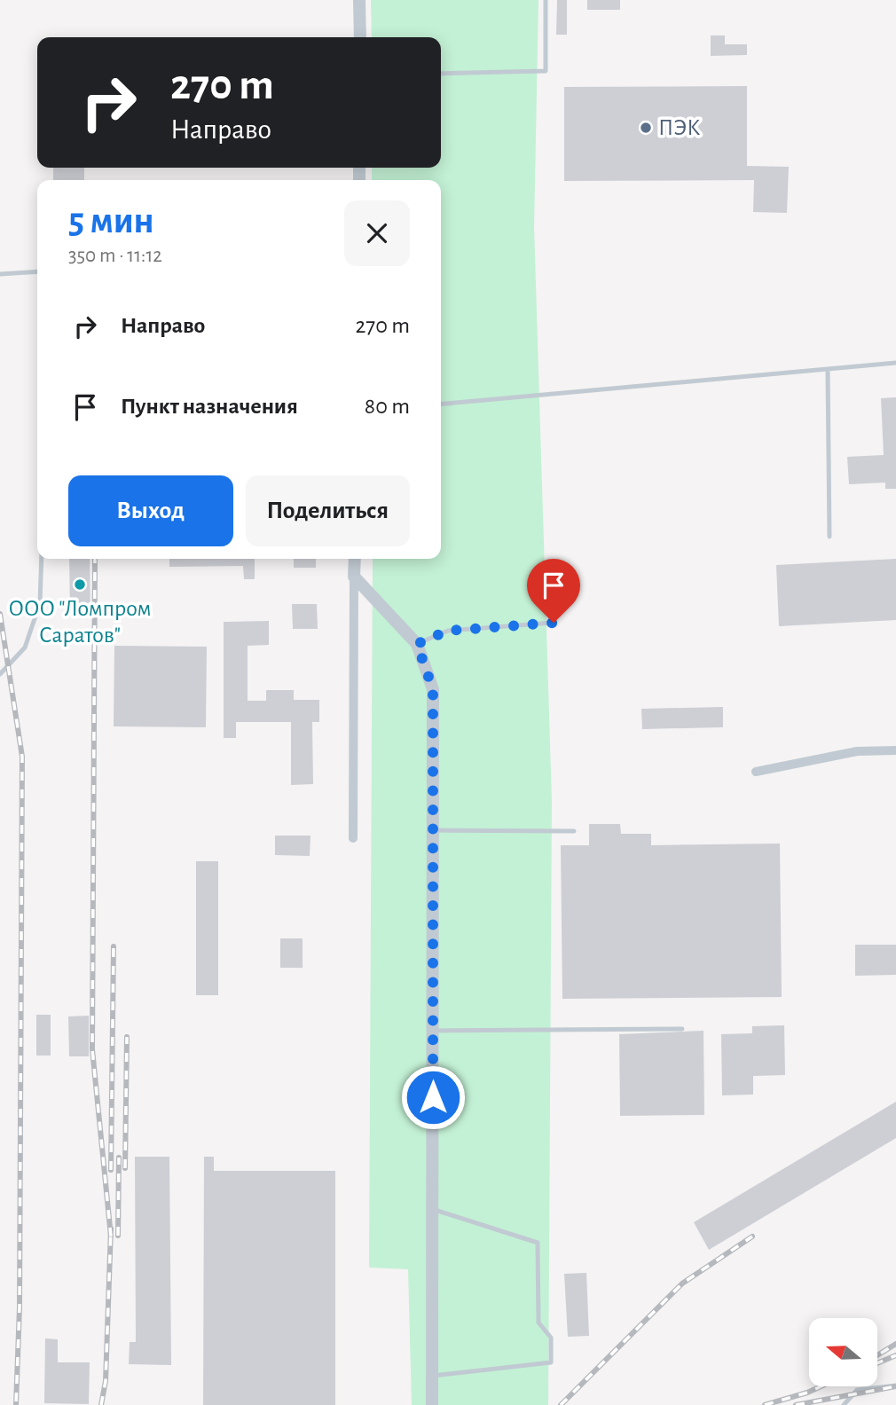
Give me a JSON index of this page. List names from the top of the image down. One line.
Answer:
{"places":["ПЭК","ООО \"Ломпром Саратов\""],"north":"left","page":{"turn":["270 m","Направо"],"heading":["5 мин","350 m · 11:12"],"list":[{"name":"Направо","value":"270 m"},{"name":"Пункт назначения","value":"80 m"}],"buttons":["Выход","Поделиться"]}}
